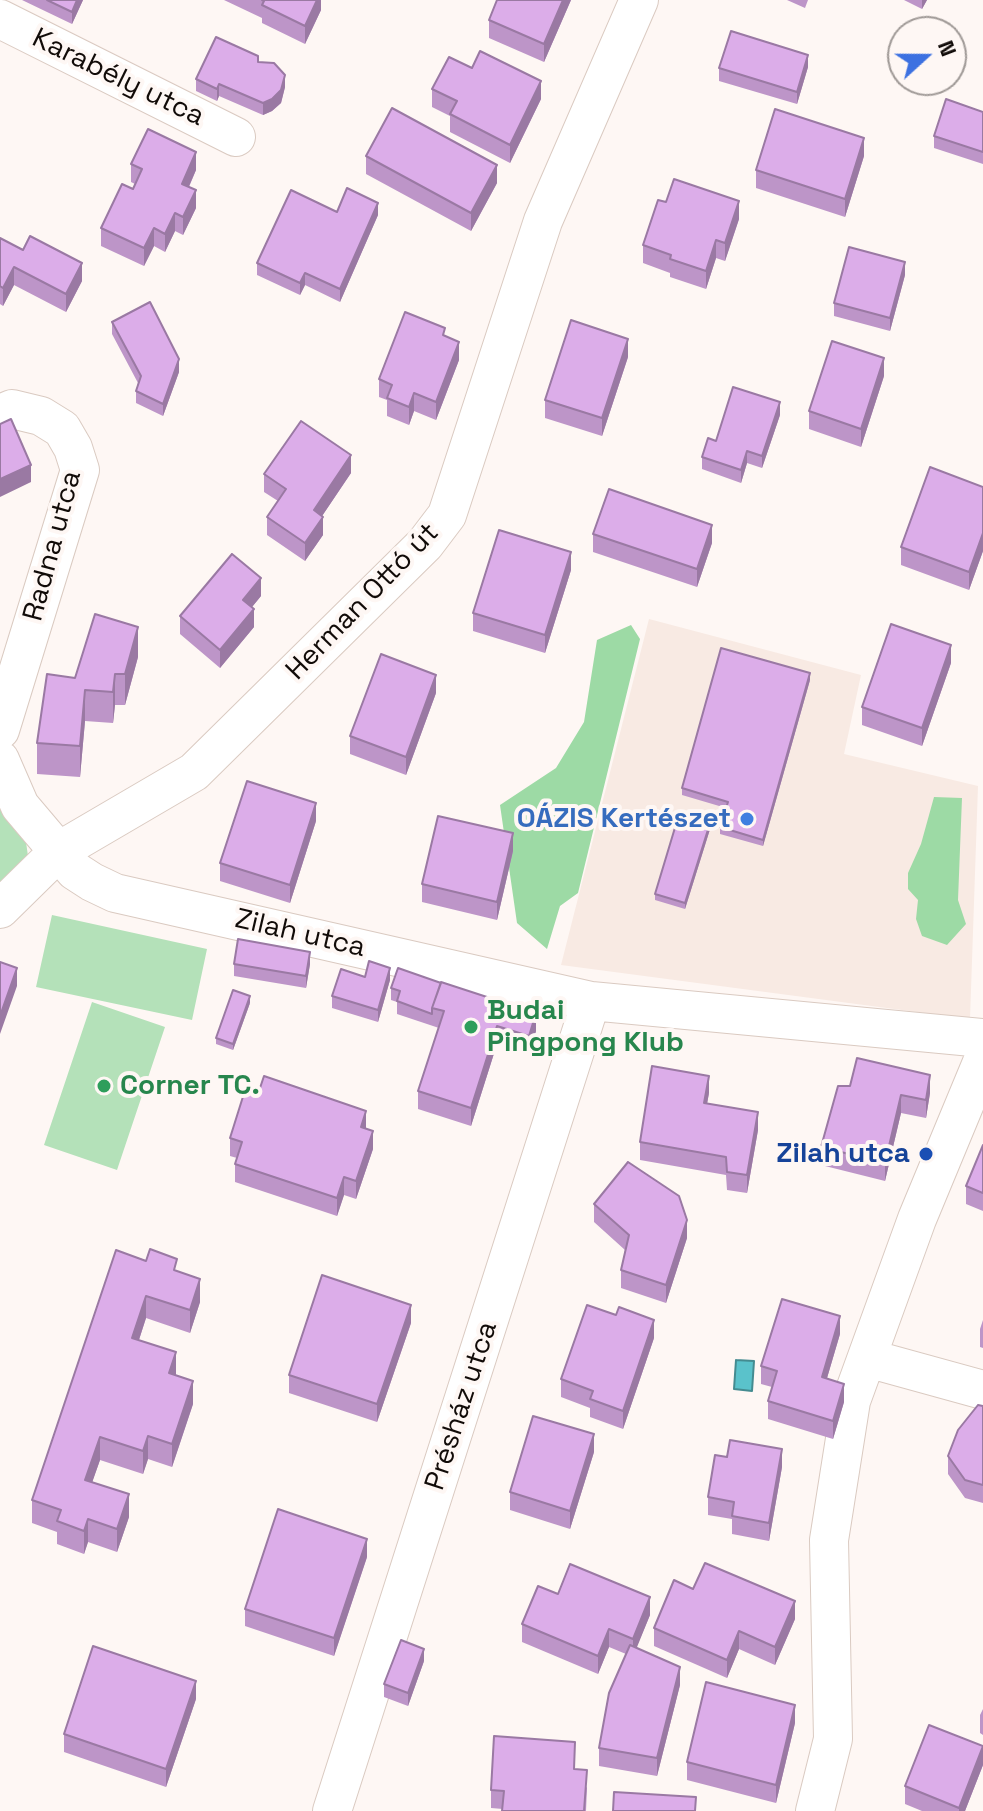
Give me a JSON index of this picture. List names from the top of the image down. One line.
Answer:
{"streets":{"street":["Karabély utca","Radna utca","Herman Ottó út","Zilah utca","Présház utca"]},"crossings":[["Herman Ottó út","Zilah utca"],["Zilah utca","Présház utca"]],"places":["OÁZIS Kertészet","Budai Pingpong Klub","Corner TC.","Zilah utca"],"north":"right"}
